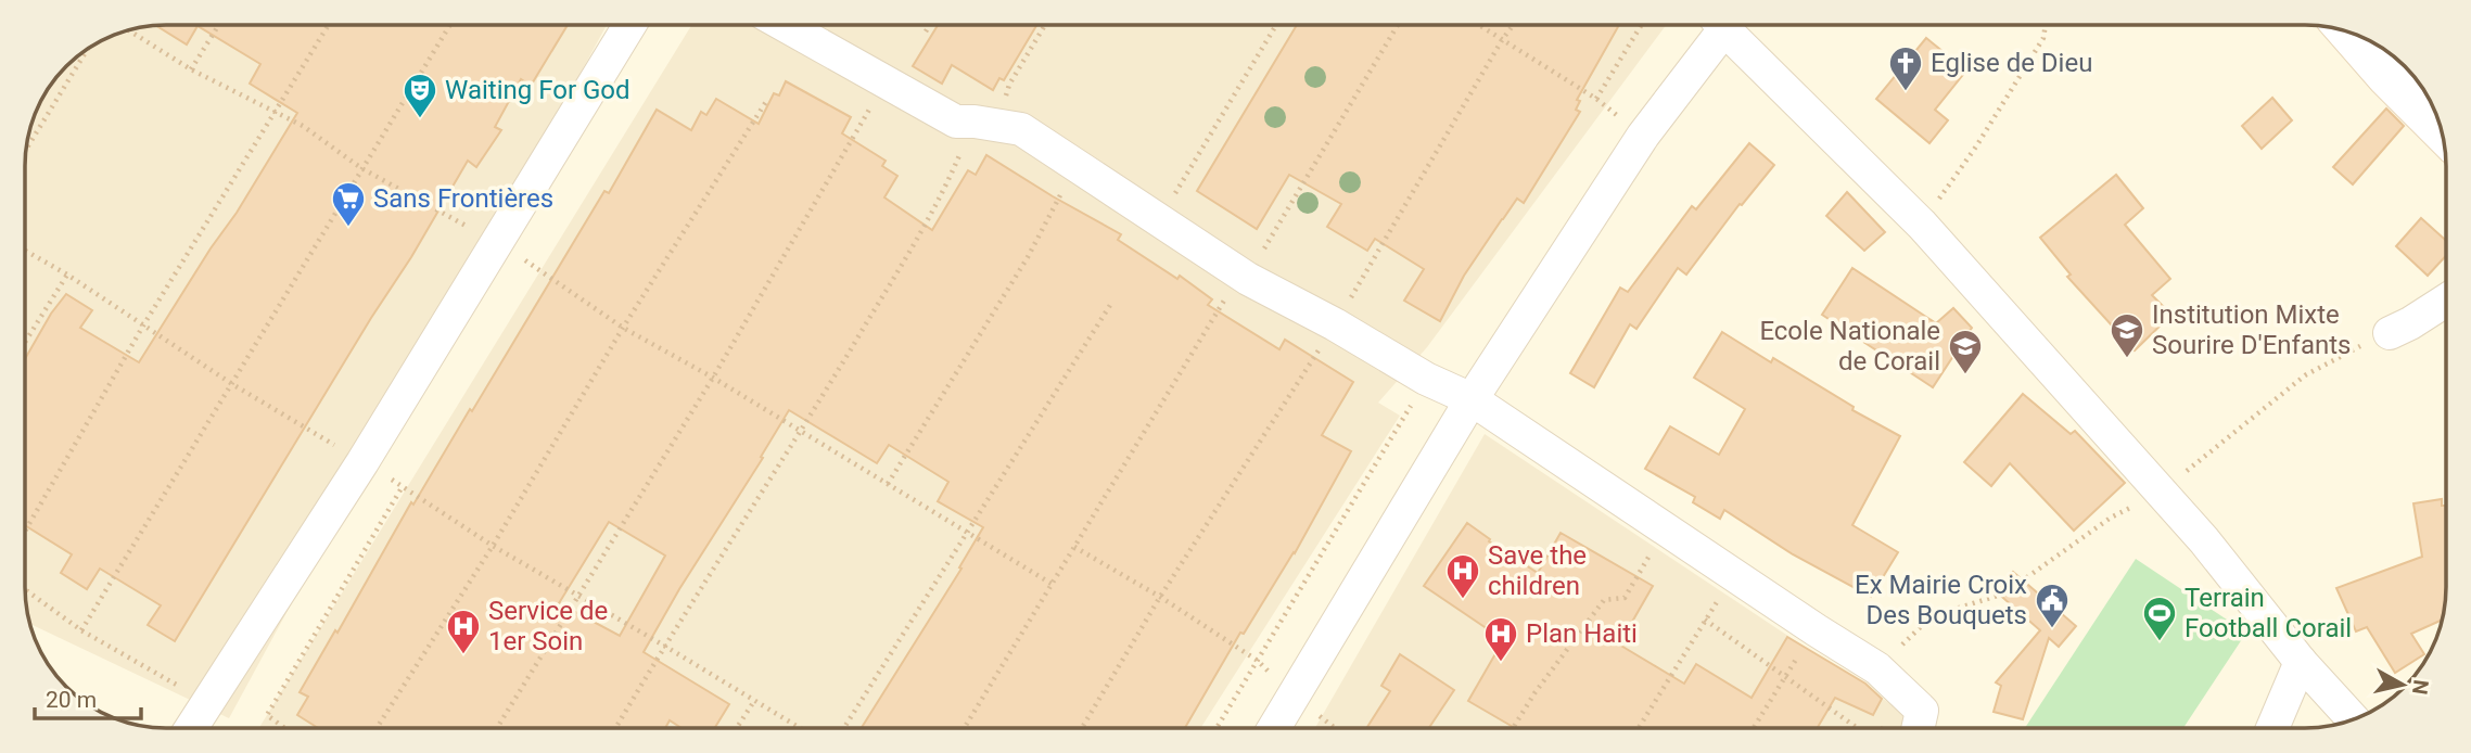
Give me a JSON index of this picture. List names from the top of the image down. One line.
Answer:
{"places":{"church":["Eglise de Dieu"],"theatre":["Waiting For God"],"supermarket":["Sans Frontières"],"school or university":["Institution Mixte Sourire D'Enfants","Ecole Nationale de Corail"],"hospital":["Save the children","Service de 1er Soin","Plan Haiti"],"public building":["Ex Mairie Croix Des Bouquets"],"sports":["Terrain Football Corail"]},"scale_bar":"20 m","north":"right"}
